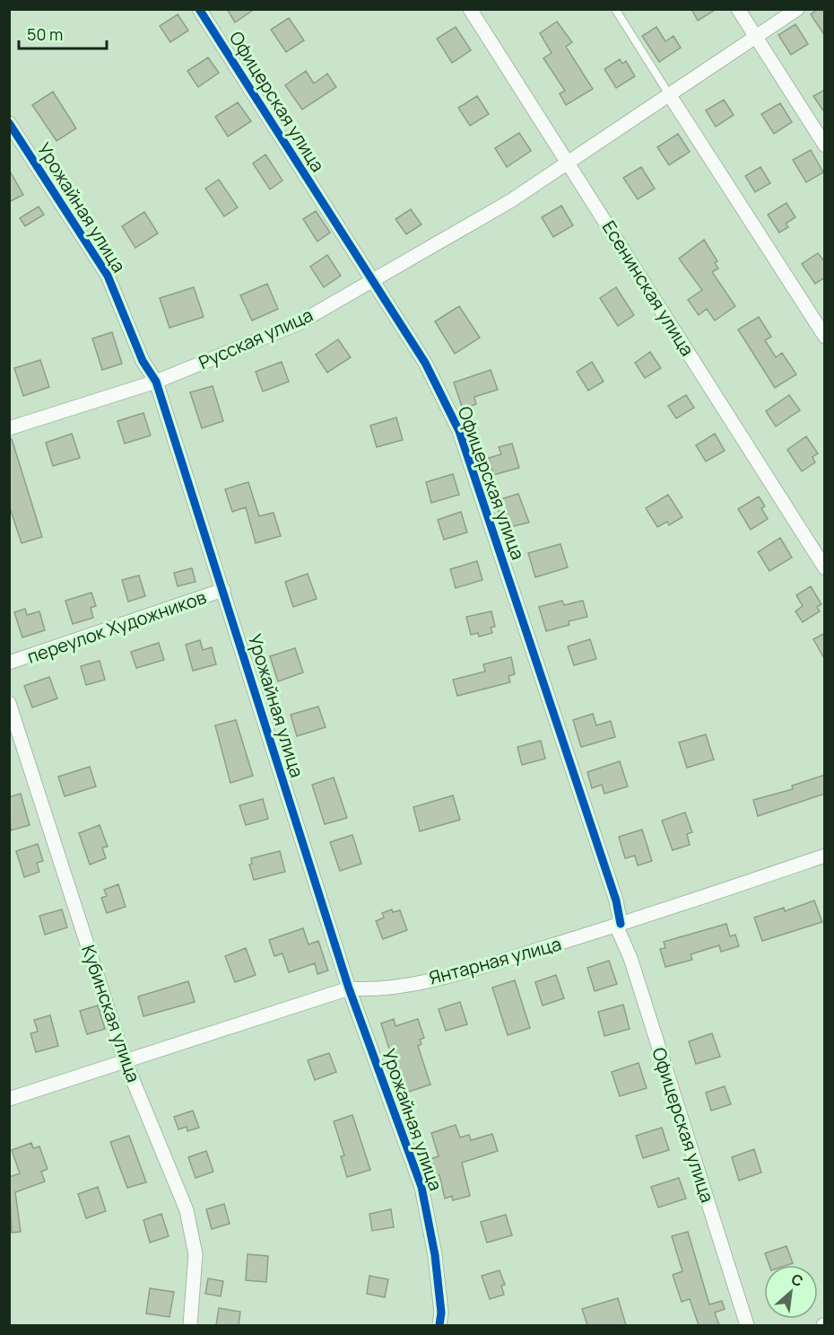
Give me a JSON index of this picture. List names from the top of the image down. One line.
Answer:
{"streets":{"street":["Офицерская улица","Урожайная улица","Есенинская улица","Русская улица","переулок Художников","Янтарная улица","Кубинская улица"]},"crossings":[["Офицерская улица","Русская улица"],["Офицерская улица","Янтарная улица"],["Урожайная улица","Русская улица"],["Урожайная улица","переулок Художников"],["Урожайная улица","Янтарная улица"],["Есенинская улица","Русская улица"],["Янтарная улица","Кубинская улица"]],"scale_bar":"50 m","north":"top right"}
